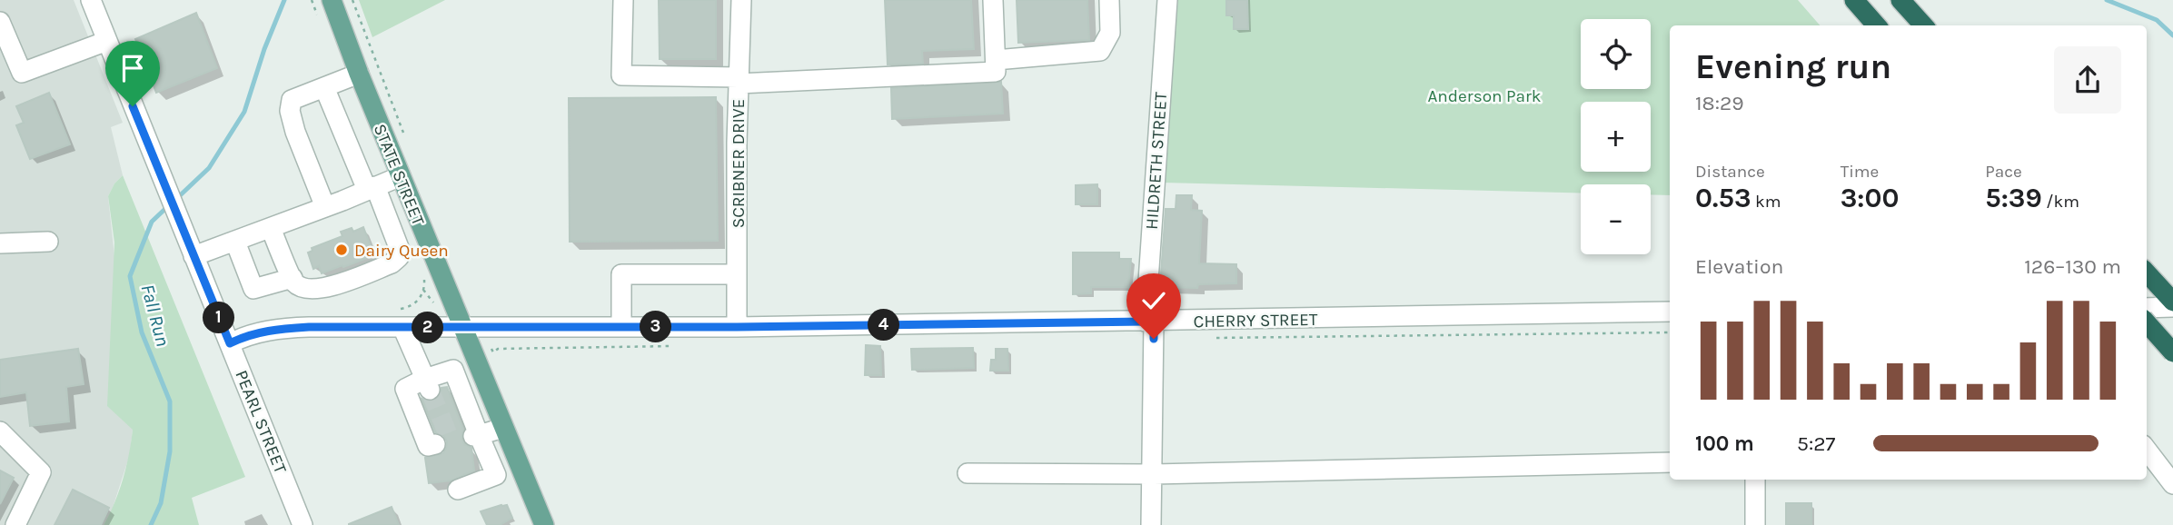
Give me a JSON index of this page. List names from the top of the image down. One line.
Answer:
{"streets":{"main road":["STATE STREET"],"street":["HILDRETH STREET","SCRIBNER DRIVE","CHERRY STREET","PEARL STREET"]},"crossings":[["HILDRETH STREET","CHERRY STREET"],["SCRIBNER DRIVE","CHERRY STREET"],["STATE STREET","CHERRY STREET"],["CHERRY STREET","PEARL STREET"]],"water":["Fall Run"],"parks":["Anderson Park"],"places":["Dairy Queen"],"page":{"map_buttons":["+","−"],"heading":["Evening run","18:29"],"stats":[["Distance","0.53 km"],["Time","3:00"],["Pace","5:39 /km"]],"chart":["Elevation","126–130 m"],"pins":["1","4","3","2"],"list":[{"name":"100 m","note":"5:27"}]}}
